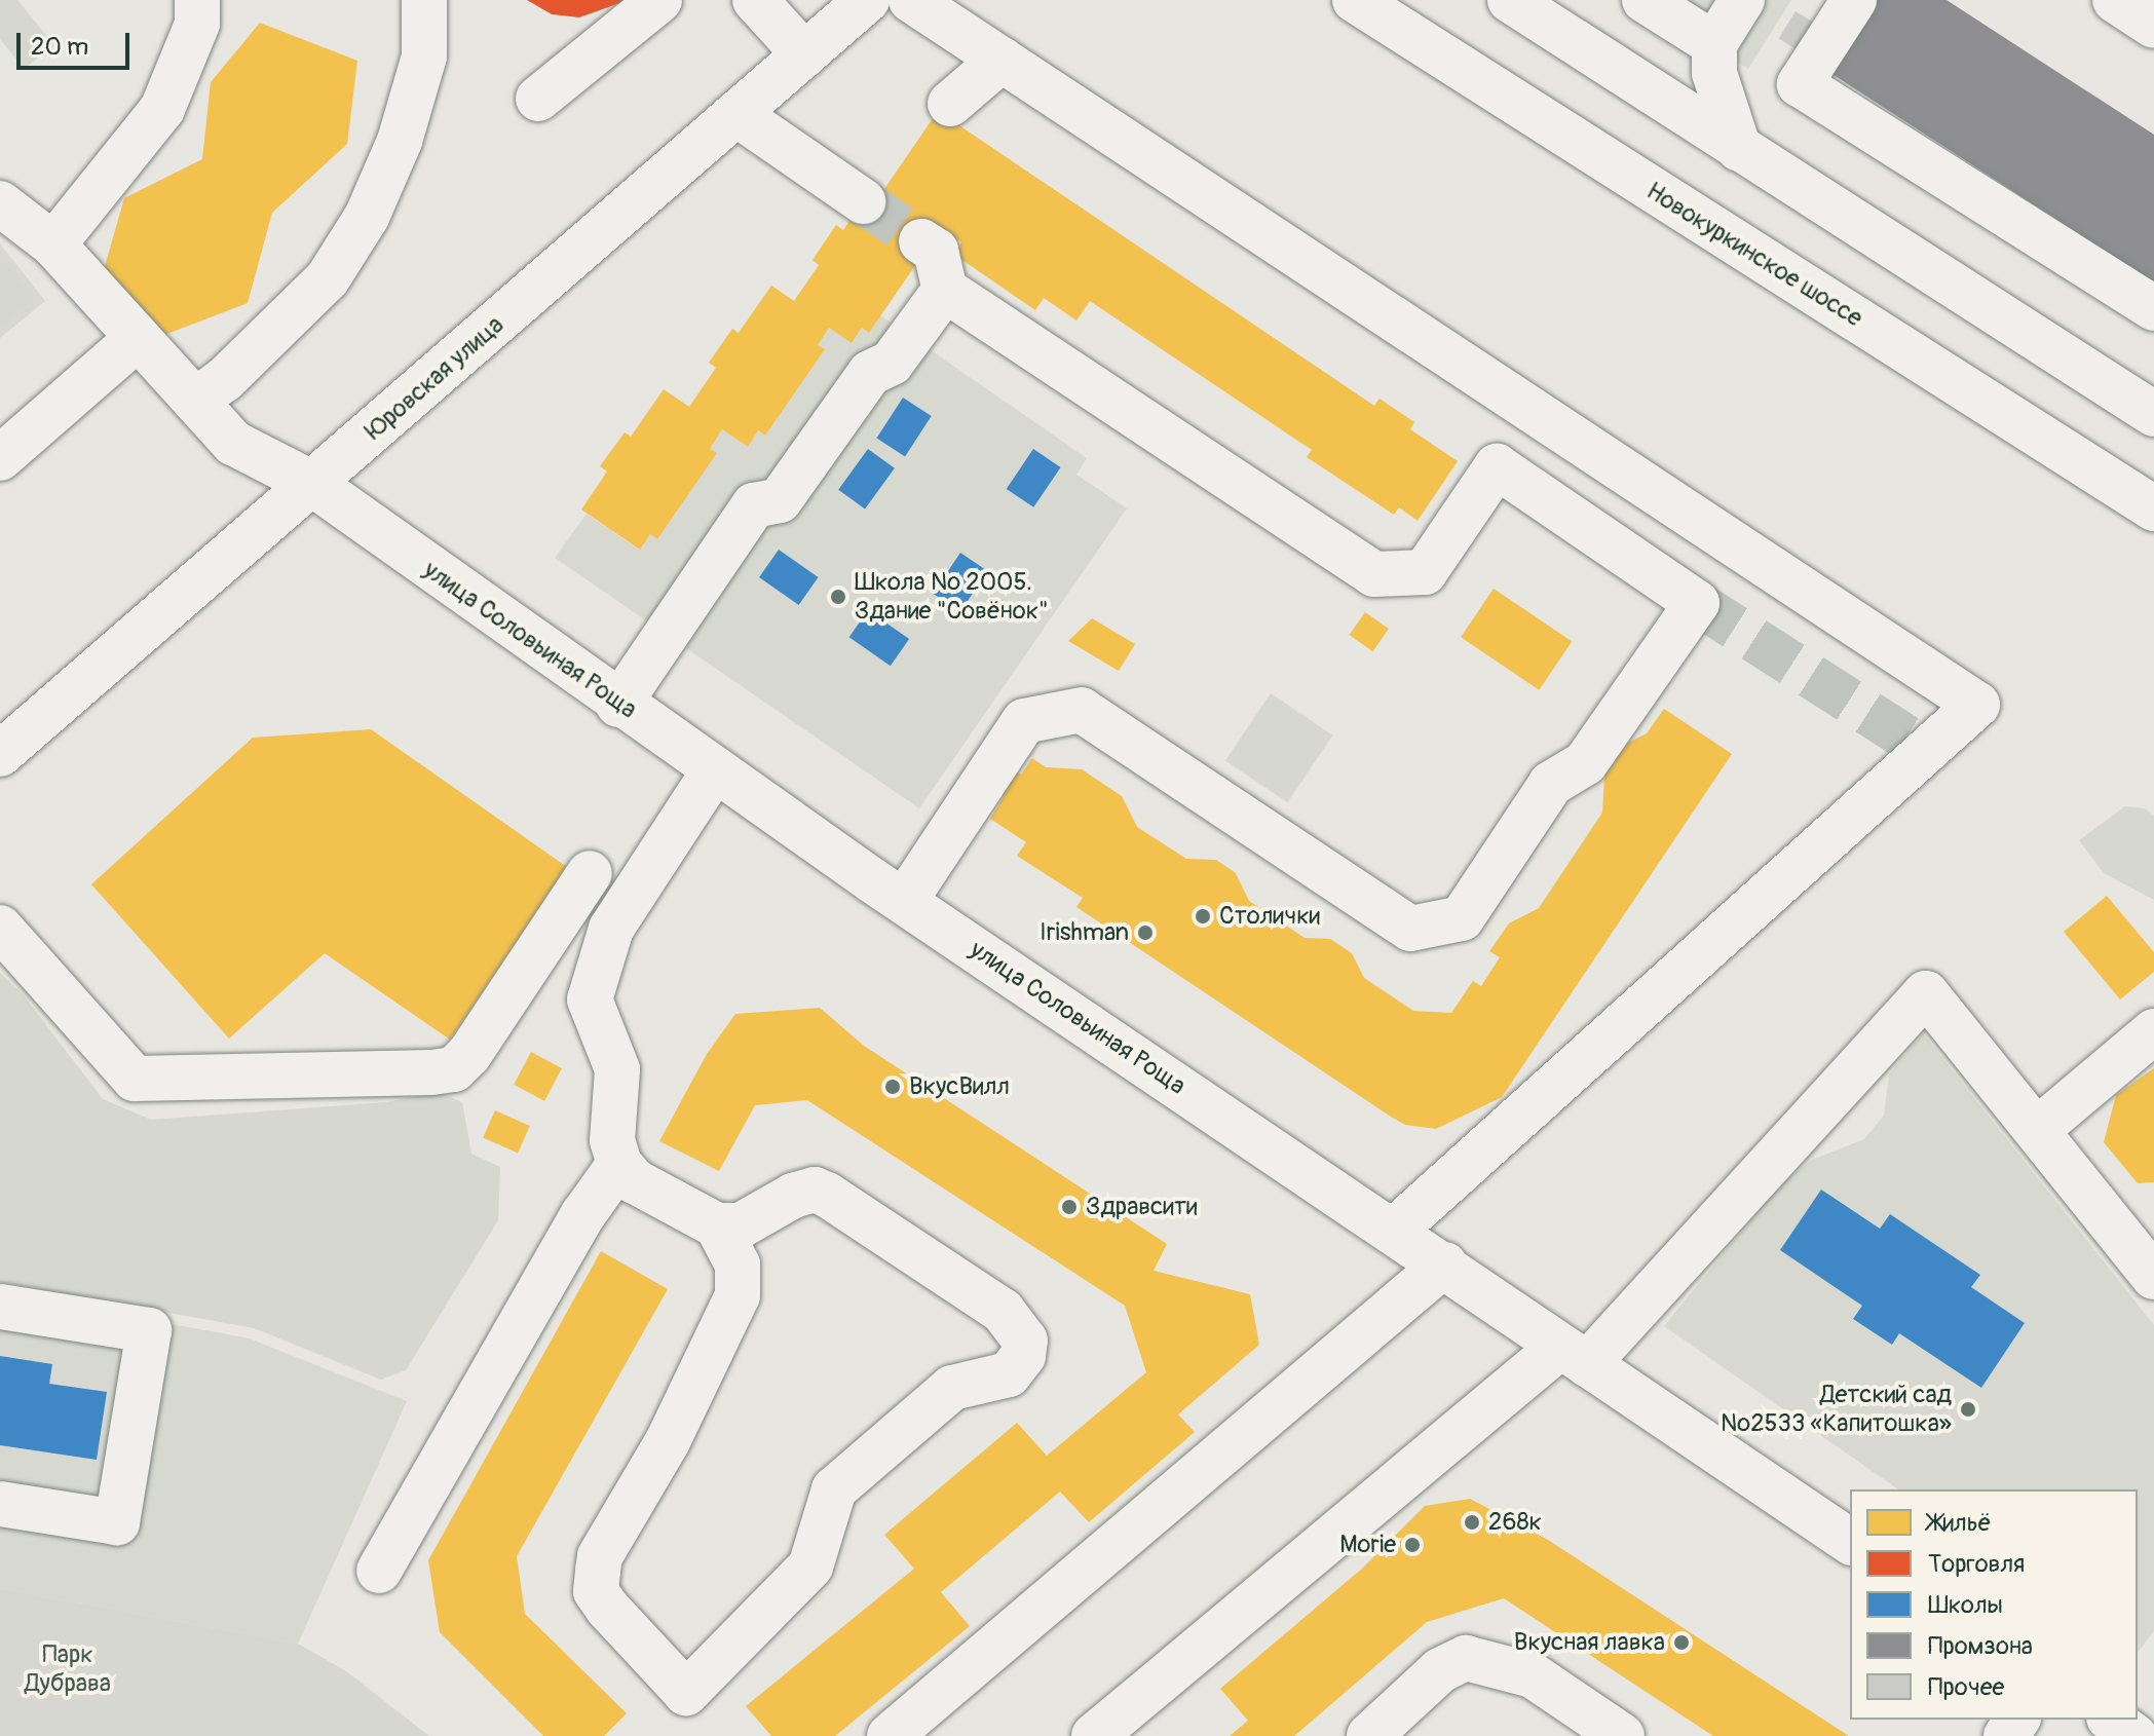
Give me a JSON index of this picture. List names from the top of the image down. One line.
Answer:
{"streets":{"street":["Новокуркинское шоссе","Юровская улица","улица Соловьиная Роща"]},"crossings":[["Юровская улица","улица Соловьиная Роща"]],"parks":["Парк Дубрава"],"places":["Школа № 2005. Здание \"Совёнок\"","Столички","Irishman","ВкусВилл","Здравсити","Детский сад №2533 «Капитошка»","268к","Morie","Вкусная лавка"],"legend":["Жильё","Торговля","Школы","Промзона","Прочее"],"scale_bar":"20 m"}
